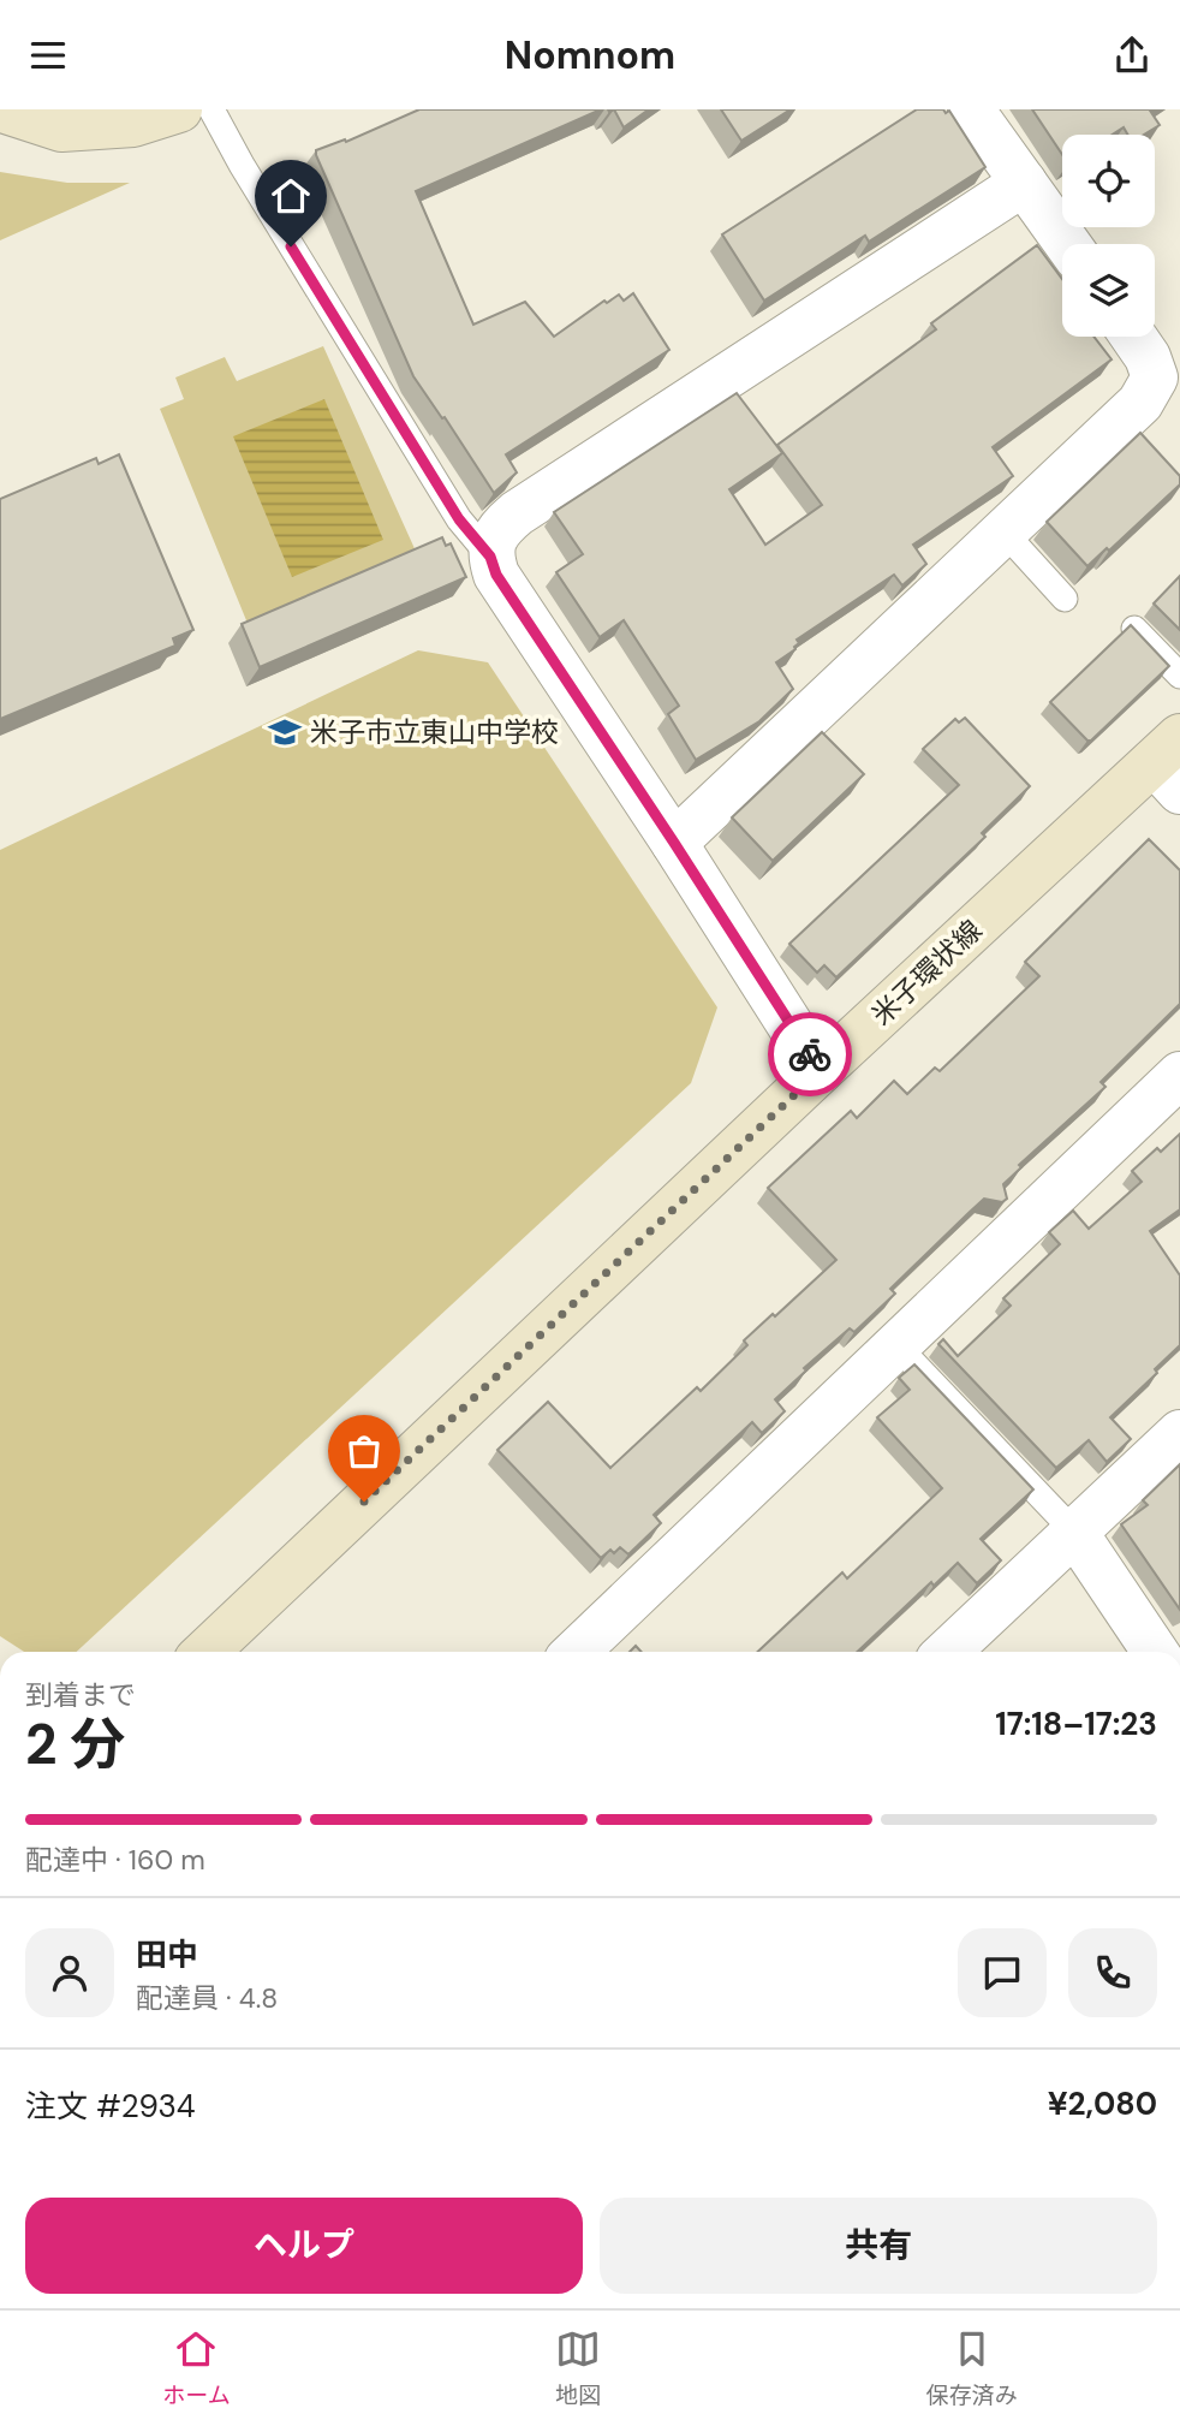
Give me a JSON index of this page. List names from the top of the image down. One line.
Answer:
{"streets":{"main road":["米子環状線"]},"places":{"school or university":["米子市立東山中学校"]},"page":{"header":"Nomnom","heading":["2 分","到着まで","17:18–17:23"],"panel":["田中","配達員 · 4.8","注文 #2934","¥2,080"],"bar":"配達中 · 160 m","buttons":["ヘルプ","共有"],"tabs":["ホーム","地図","保存済み"]}}
